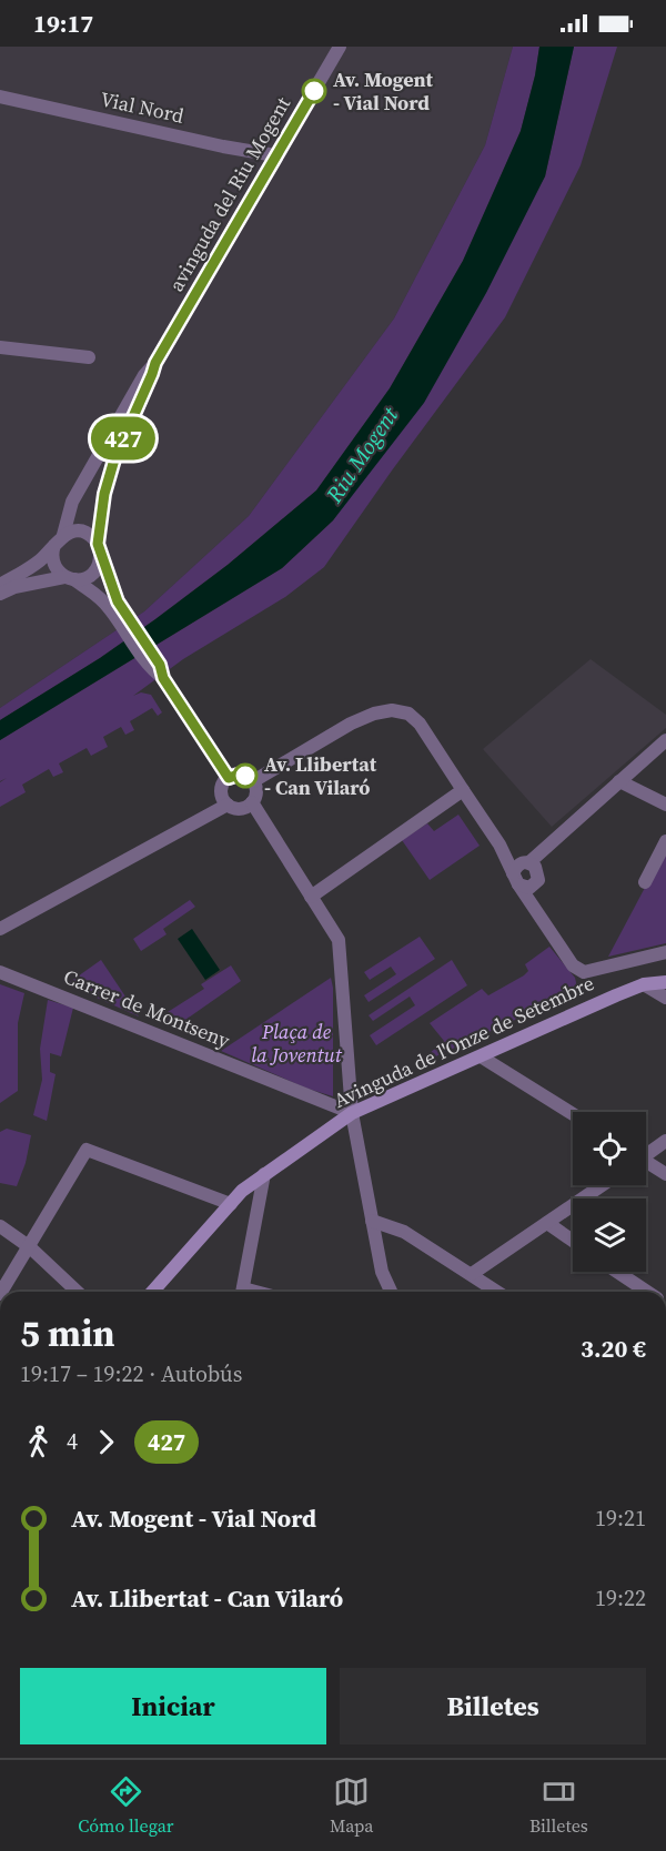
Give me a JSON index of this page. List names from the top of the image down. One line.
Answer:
{"streets":{"street":["Vial Nord","avinguda del Riu Mogent","Carrer de Montseny","Avinguda de l'Onze de Setembre"]},"crossings":[["Vial Nord","avinguda del Riu Mogent"],["Carrer de Montseny","Avinguda de l'Onze de Setembre"]],"water":["Riu Mogent"],"parks":["Plaça de la Joventut"],"places":["Av. Mogent - Vial Nord","Av. Llibertat - Can Vilaró"],"lines":["bus line 427"],"page":{"status":"19:17","on_map":"427","heading":["5 min","19:17 – 19:22 · Autobús","3.20 €"],"legs":["4","427"],"list":[{"name":"Av. Mogent - Vial Nord","value":"19:21"},{"name":"Av. Llibertat - Can Vilaró","value":"19:22"}],"buttons":["Iniciar","Billetes"],"tabs":["Cómo llegar","Mapa","Billetes"]}}
